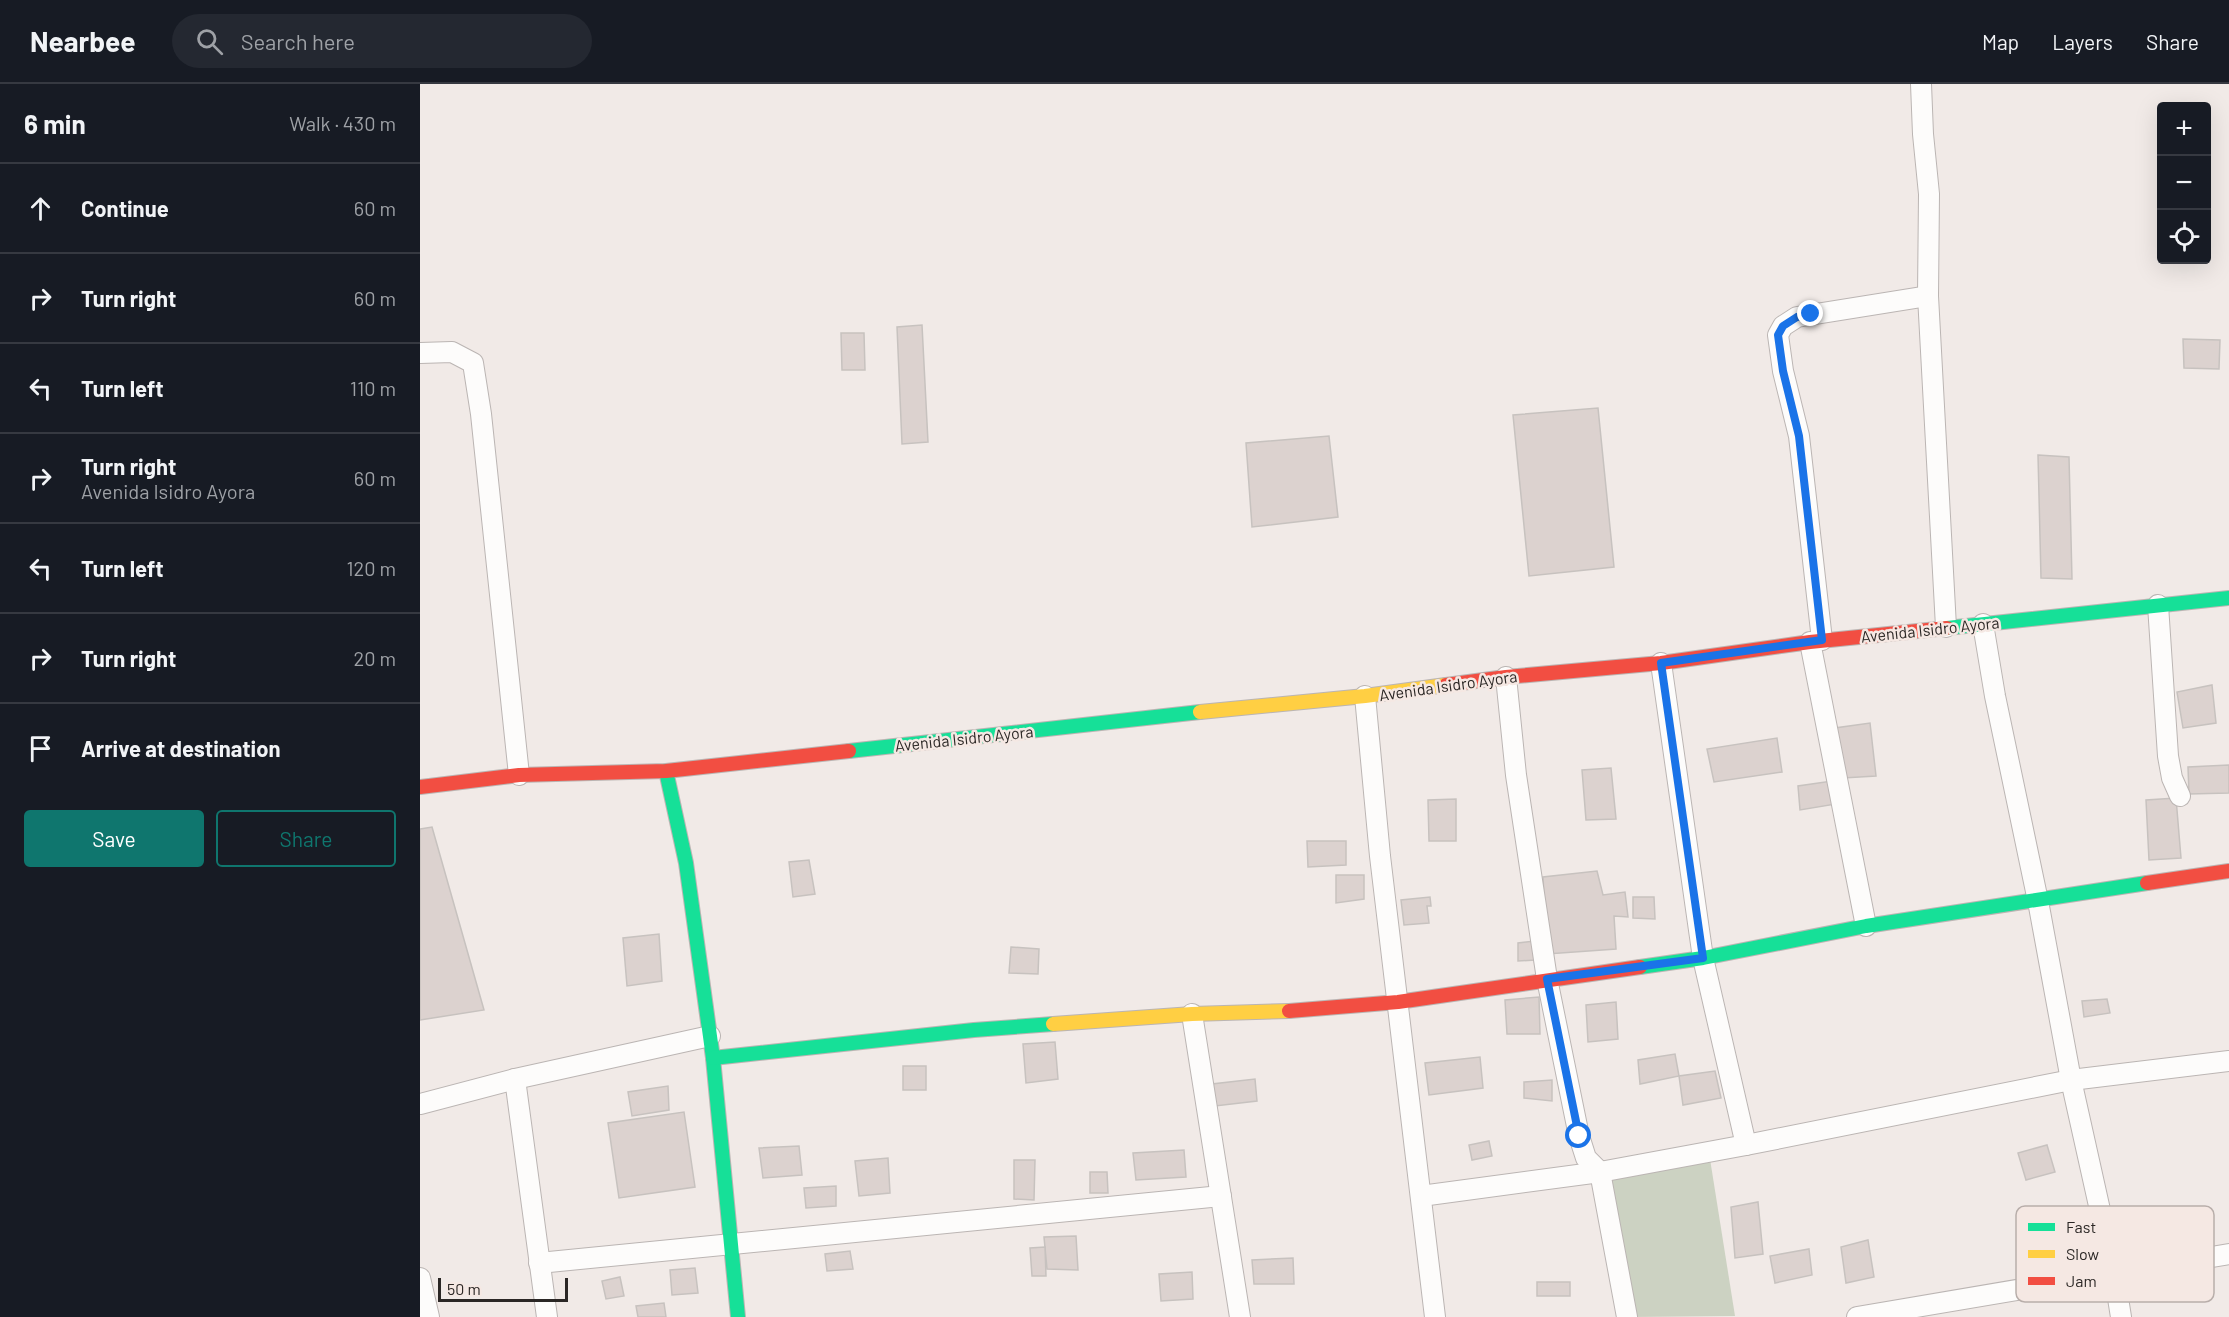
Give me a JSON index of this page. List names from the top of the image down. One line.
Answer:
{"streets":{"street":["Avenida Isidro Ayora"]},"legend":["Fast","Slow","Jam"],"scale_bar":"50 m","page":{"header":"Nearbee","search":"Search here","nav":["Map","Layers","Share"],"heading":["6 min","Walk · 430 m"],"map_buttons":["+","−"],"list":[["Continue","60 m"],["Turn right","60 m"],["Turn left","110 m"],["Turn right","Avenida Isidro Ayora","60 m"],["Turn left","120 m"],["Turn right","20 m"],"Arrive at destination"],"buttons":["Save","Share"],"scale":"50 m"}}
